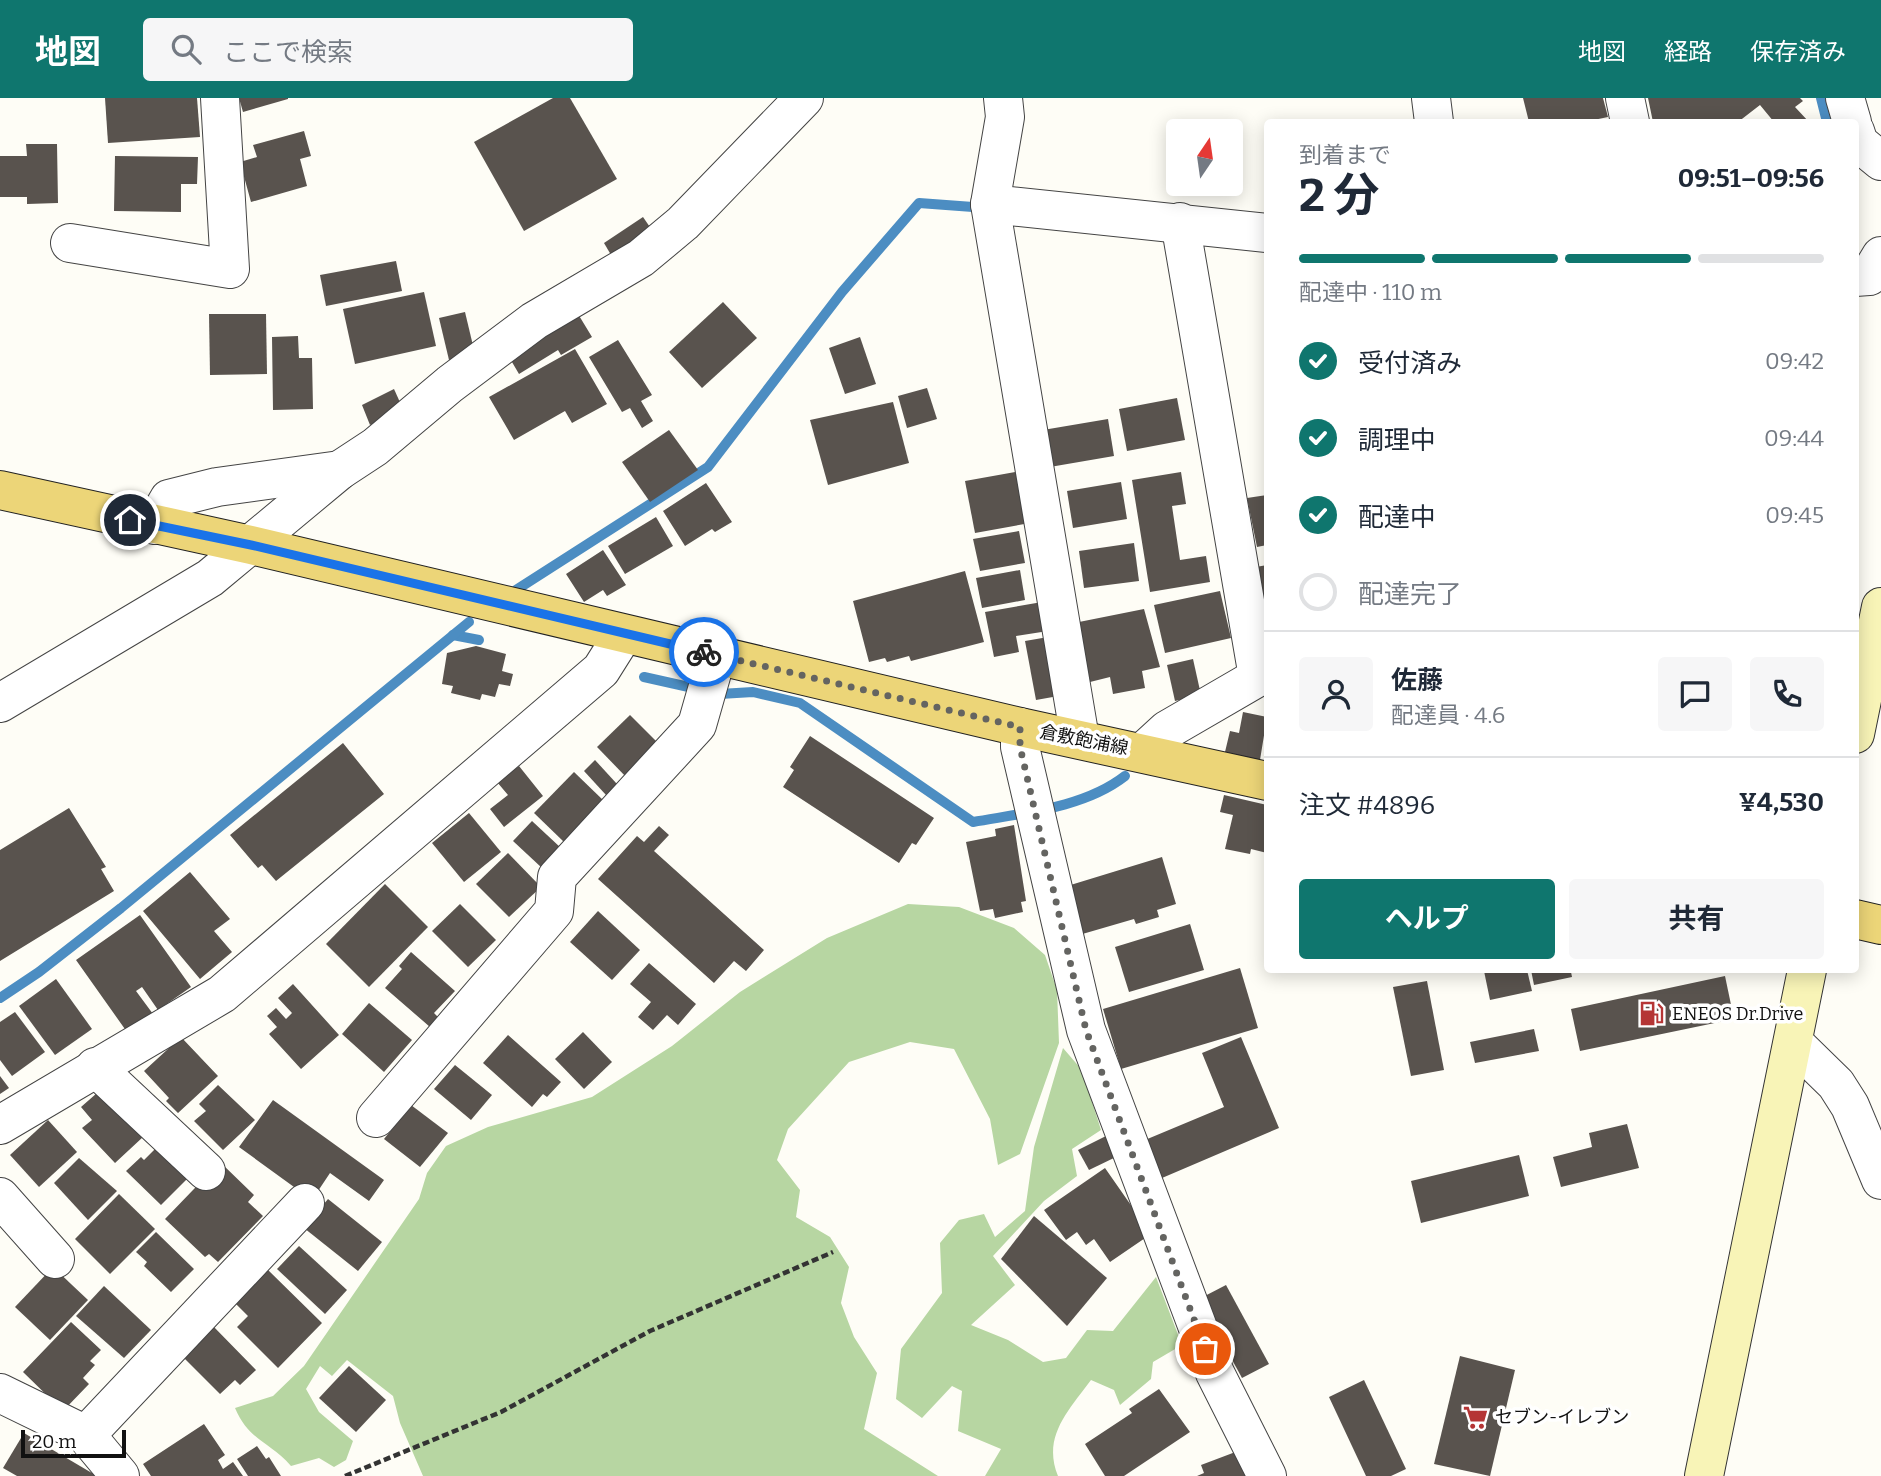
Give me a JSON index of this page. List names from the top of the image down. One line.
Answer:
{"streets":{"main road":["倉敷飽浦線"]},"places":{"fuel station":["ENEOS Dr.Drive"],"supermarket":["セブン-イレブン"]},"scale_bar":"20 m","north":"top","page":{"header":"地図","search":"ここで検索","nav":["地図","経路","保存済み"],"heading":["2 分","到着まで","09:51–09:56"],"panel":["佐藤","配達員 · 4.6","注文 #4896","¥4,530"],"bar":"配達中 · 110 m","list":[["受付済み","09:42"],["調理中","09:44"],["配達中","09:45"],"配達完了"],"buttons":["ヘルプ","共有"],"scale":"20 m"}}
